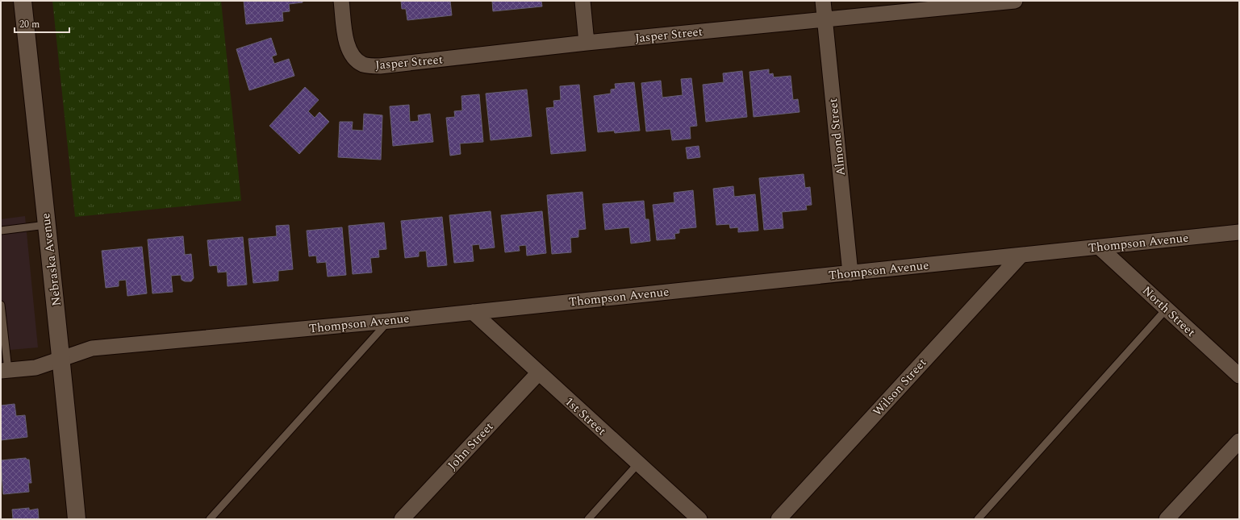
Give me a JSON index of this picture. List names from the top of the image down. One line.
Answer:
{"streets":{"main road":["Nebraska Avenue"],"street":["Jasper Street","Almond Street","Thompson Avenue","North Street","Wilson Street","1st Street","John Street"]},"crossings":[["Jasper Street","Almond Street"],["Almond Street","Thompson Avenue"],["Thompson Avenue","Nebraska Avenue"],["Thompson Avenue","North Street"],["Thompson Avenue","Wilson Street"],["Thompson Avenue","1st Street"],["1st Street","John Street"]],"scale_bar":"20 m"}
